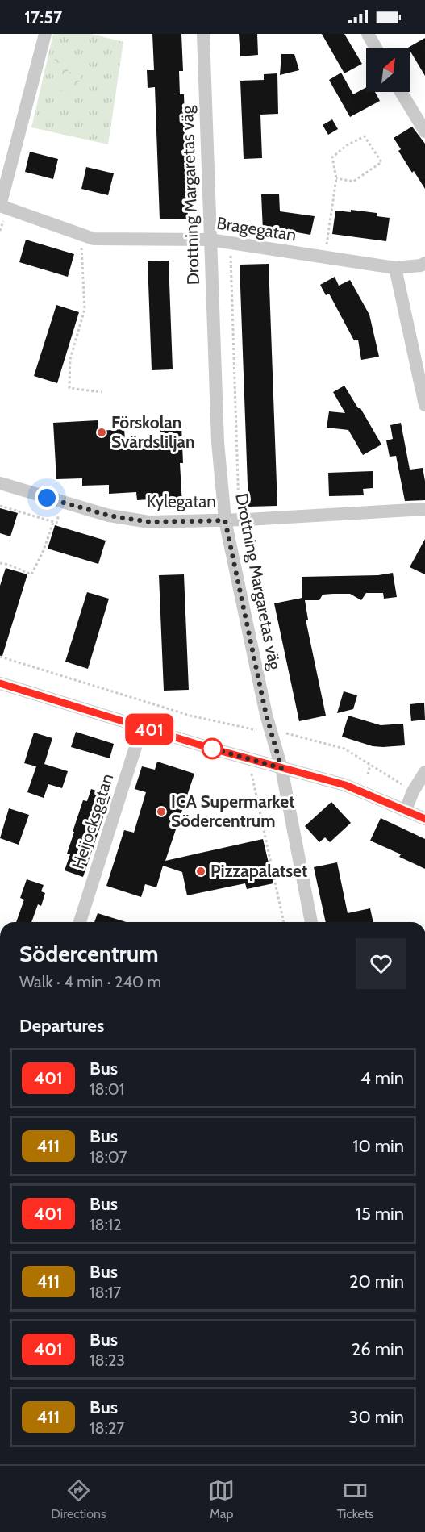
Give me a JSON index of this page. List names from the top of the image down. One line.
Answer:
{"streets":{"street":["Drottning Margaretas väg","Bragegatan","Kylegatan","Heijocksgatan"]},"crossings":[["Drottning Margaretas väg","Bragegatan"],["Drottning Margaretas väg","Kylegatan"]],"places":["Förskolan Svärdsliljan","ICA Supermarket Södercentrum","Pizzapalatset"],"lines":["bus line 401"],"north":"top right","page":{"status":"17:57","on_map":"401","heading":[["Södercentrum","Walk · 4 min · 240 m"],"Departures"],"list":[{"mark":"401","name":"Bus","note":"18:01","value":"4 min"},{"mark":"411","name":"Bus","note":"18:07","value":"10 min"},{"mark":"401","name":"Bus","note":"18:12","value":"15 min"},{"mark":"411","name":"Bus","note":"18:17","value":"20 min"},{"mark":"401","name":"Bus","note":"18:23","value":"26 min"},{"mark":"411","name":"Bus","note":"18:27","value":"30 min"}],"tabs":["Directions","Map","Tickets"]}}
